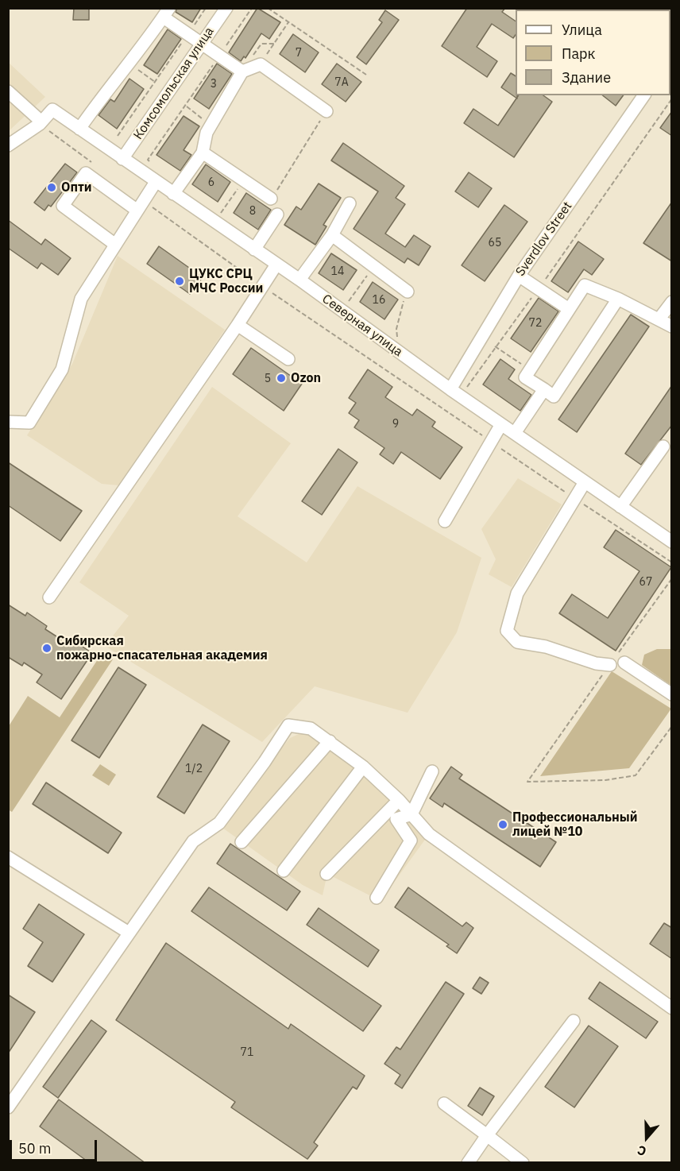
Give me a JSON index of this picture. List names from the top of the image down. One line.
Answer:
{"streets":{"street":["Комсомольская улица","Sverdlov Street","Северная улица"]},"crossings":[["Комсомольская улица","Северная улица"],["Sverdlov Street","Северная улица"]],"places":["Опти","ЦУКС СРЦ МЧС России","Ozon","Сибирская пожарно-спасательная академия","Профессиональный лицей №10"],"house_numbers":["7","7А","3","6","8","65","14","16","72","5","9","67","1/2","71"],"legend":["Улица","Парк","Здание"],"scale_bar":"50 m","north":"bottom"}
